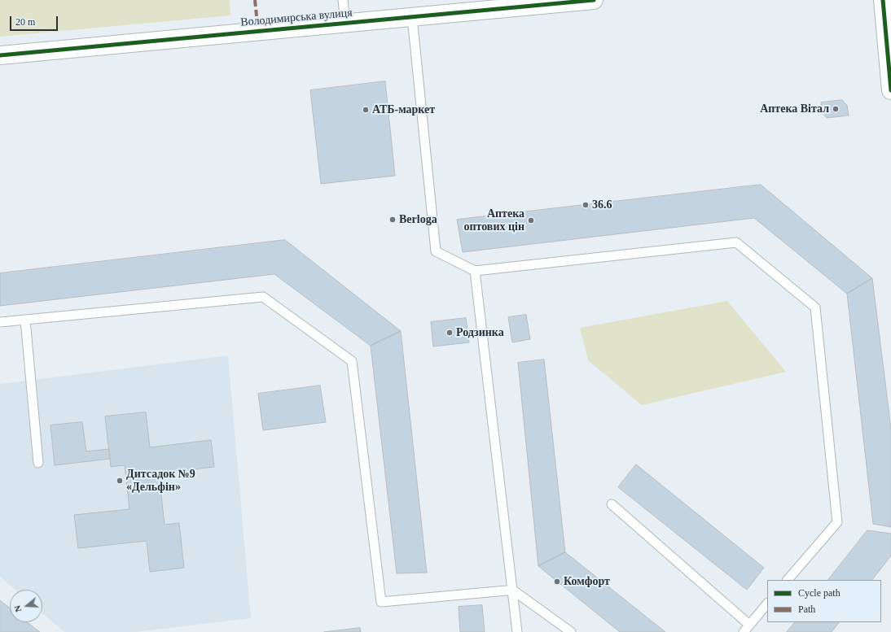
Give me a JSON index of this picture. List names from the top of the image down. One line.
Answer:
{"streets":{"street":["Володимирська вулиця"]},"places":["Аптека Вітал","АТБ-маркет","36.6","Berloga","Аптека оптових цін","Родзинка","Дитсадок №9 «Дельфiн»","Комфорт"],"legend":["Cycle path","Path"],"scale_bar":"20 m","north":"left"}
